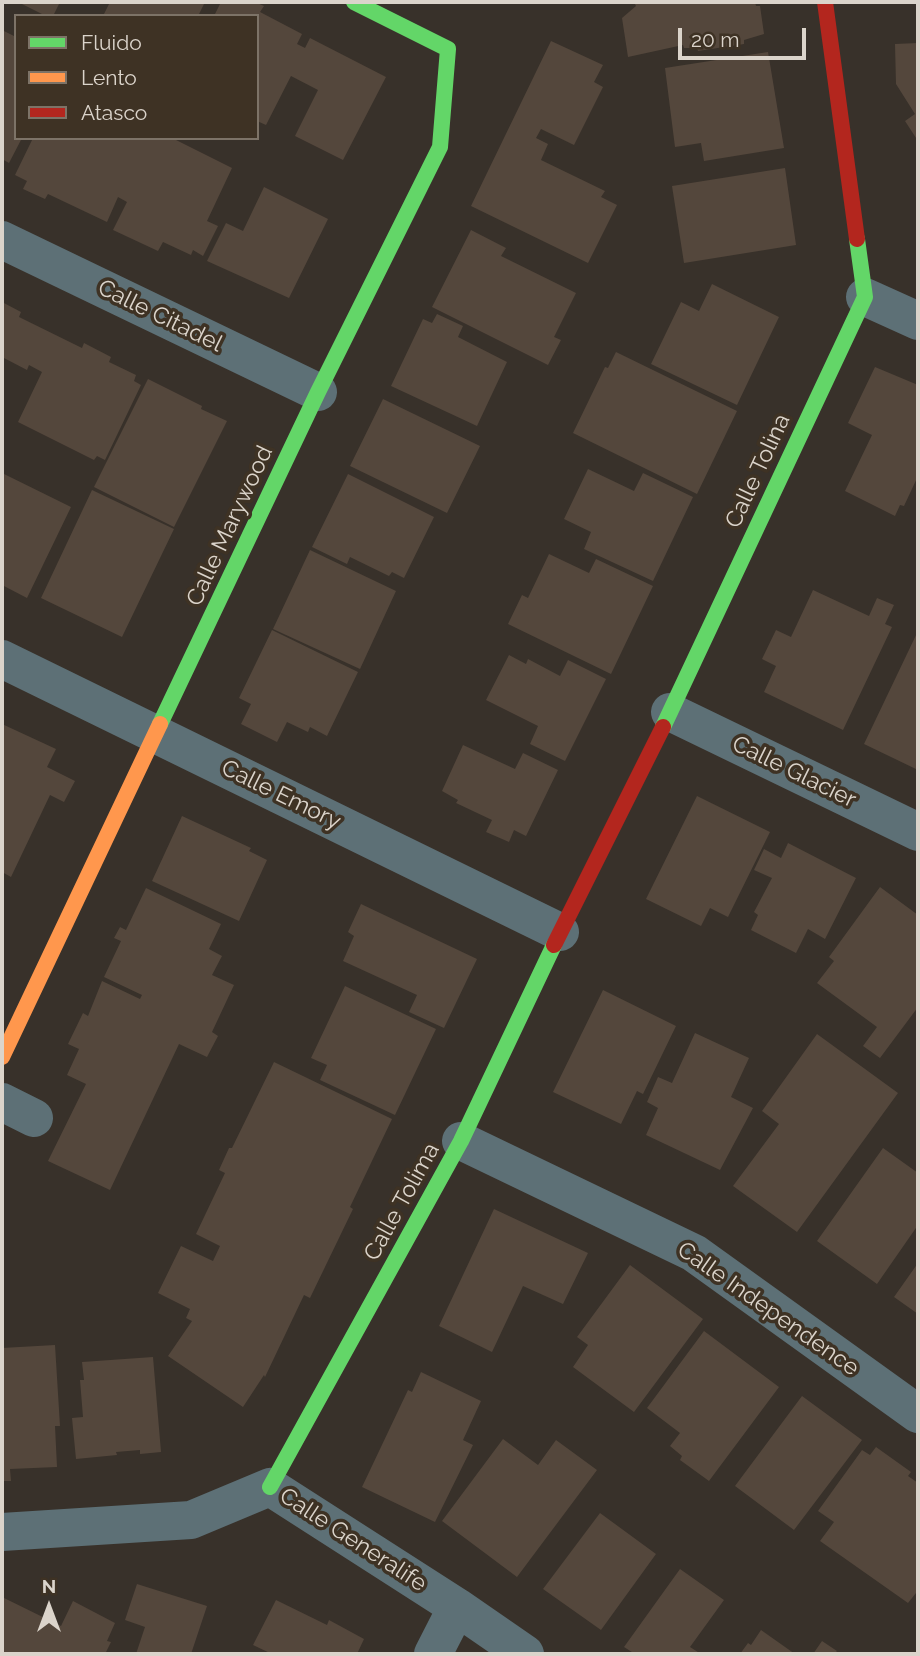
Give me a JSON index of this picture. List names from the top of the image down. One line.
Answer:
{"streets":{"street":["Calle Citadel","Calle Tolina","Calle Marywood","Calle Glacier","Calle Emory","Calle Tolima","Calle Independence","Calle Generalife"]},"crossings":[["Calle Citadel","Calle Marywood"],["Calle Tolina","Calle Glacier"],["Calle Tolina","Calle Emory"],["Calle Tolina","Calle Tolima"],["Calle Marywood","Calle Emory"],["Calle Emory","Calle Tolima"],["Calle Tolima","Calle Independence"],["Calle Tolima","Calle Generalife"]],"legend":["Fluido","Lento","Atasco"],"scale_bar":"20 m","north":"top"}
